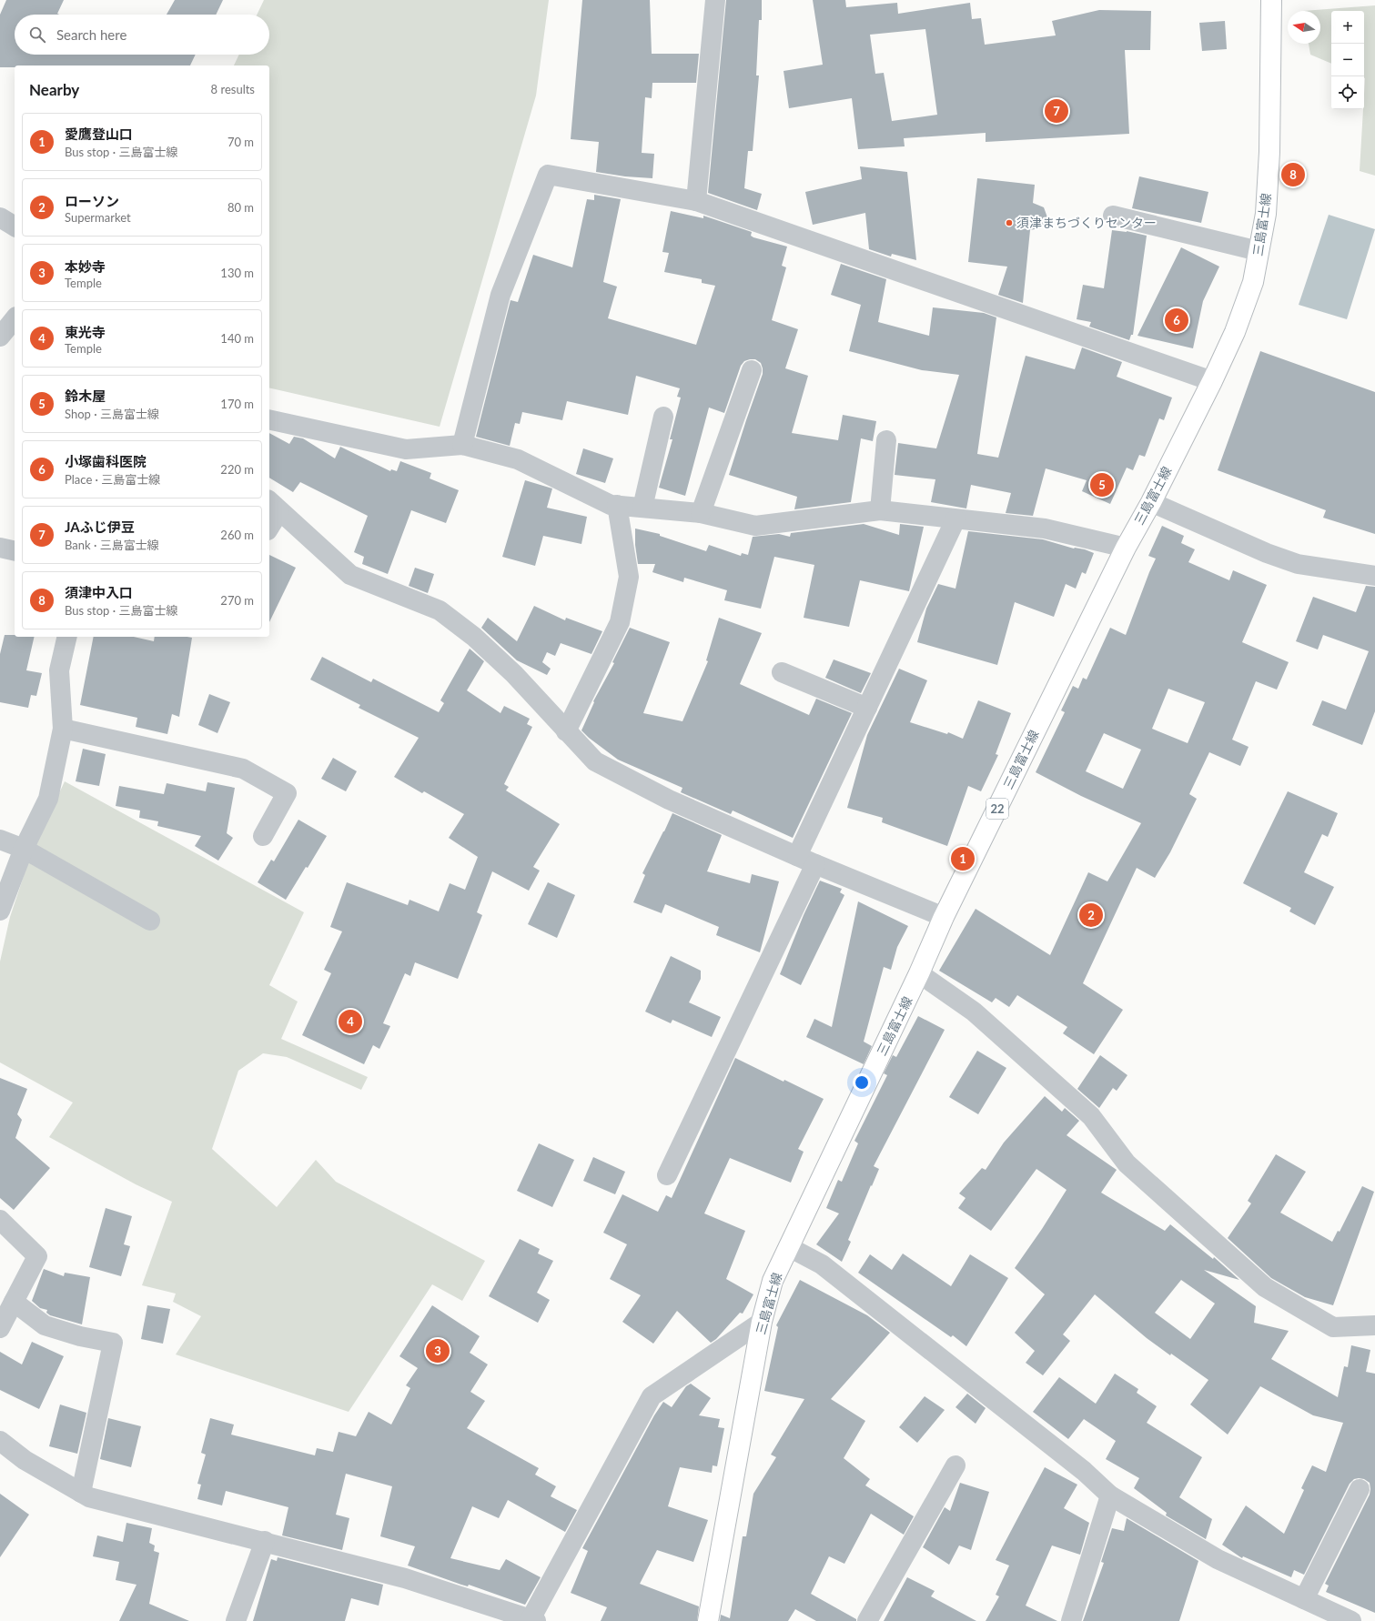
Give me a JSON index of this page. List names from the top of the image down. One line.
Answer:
{"streets":{"main road":["三島富士線","22"]},"places":["須津まちづくりセンター"],"north":"left","page":{"map_buttons":["+","−"],"search":"Search here","heading":["Nearby","8 results"],"pins":["7","8","6","5","1","2","4","3"],"list":[{"mark":"1","name":"愛鷹登山口","note":"Bus stop · 三島富士線","value":"70 m"},{"mark":"2","name":"ローソン","note":"Supermarket","value":"80 m"},{"mark":"3","name":"本妙寺","note":"Temple","value":"130 m"},{"mark":"4","name":"東光寺","note":"Temple","value":"140 m"},{"mark":"5","name":"鈴木屋","note":"Shop · 三島富士線","value":"170 m"},{"mark":"6","name":"小塚歯科医院","note":"Place · 三島富士線","value":"220 m"},{"mark":"7","name":"JAふじ伊豆","note":"Bank · 三島富士線","value":"260 m"},{"mark":"8","name":"須津中入口","note":"Bus stop · 三島富士線","value":"270 m"}]}}
